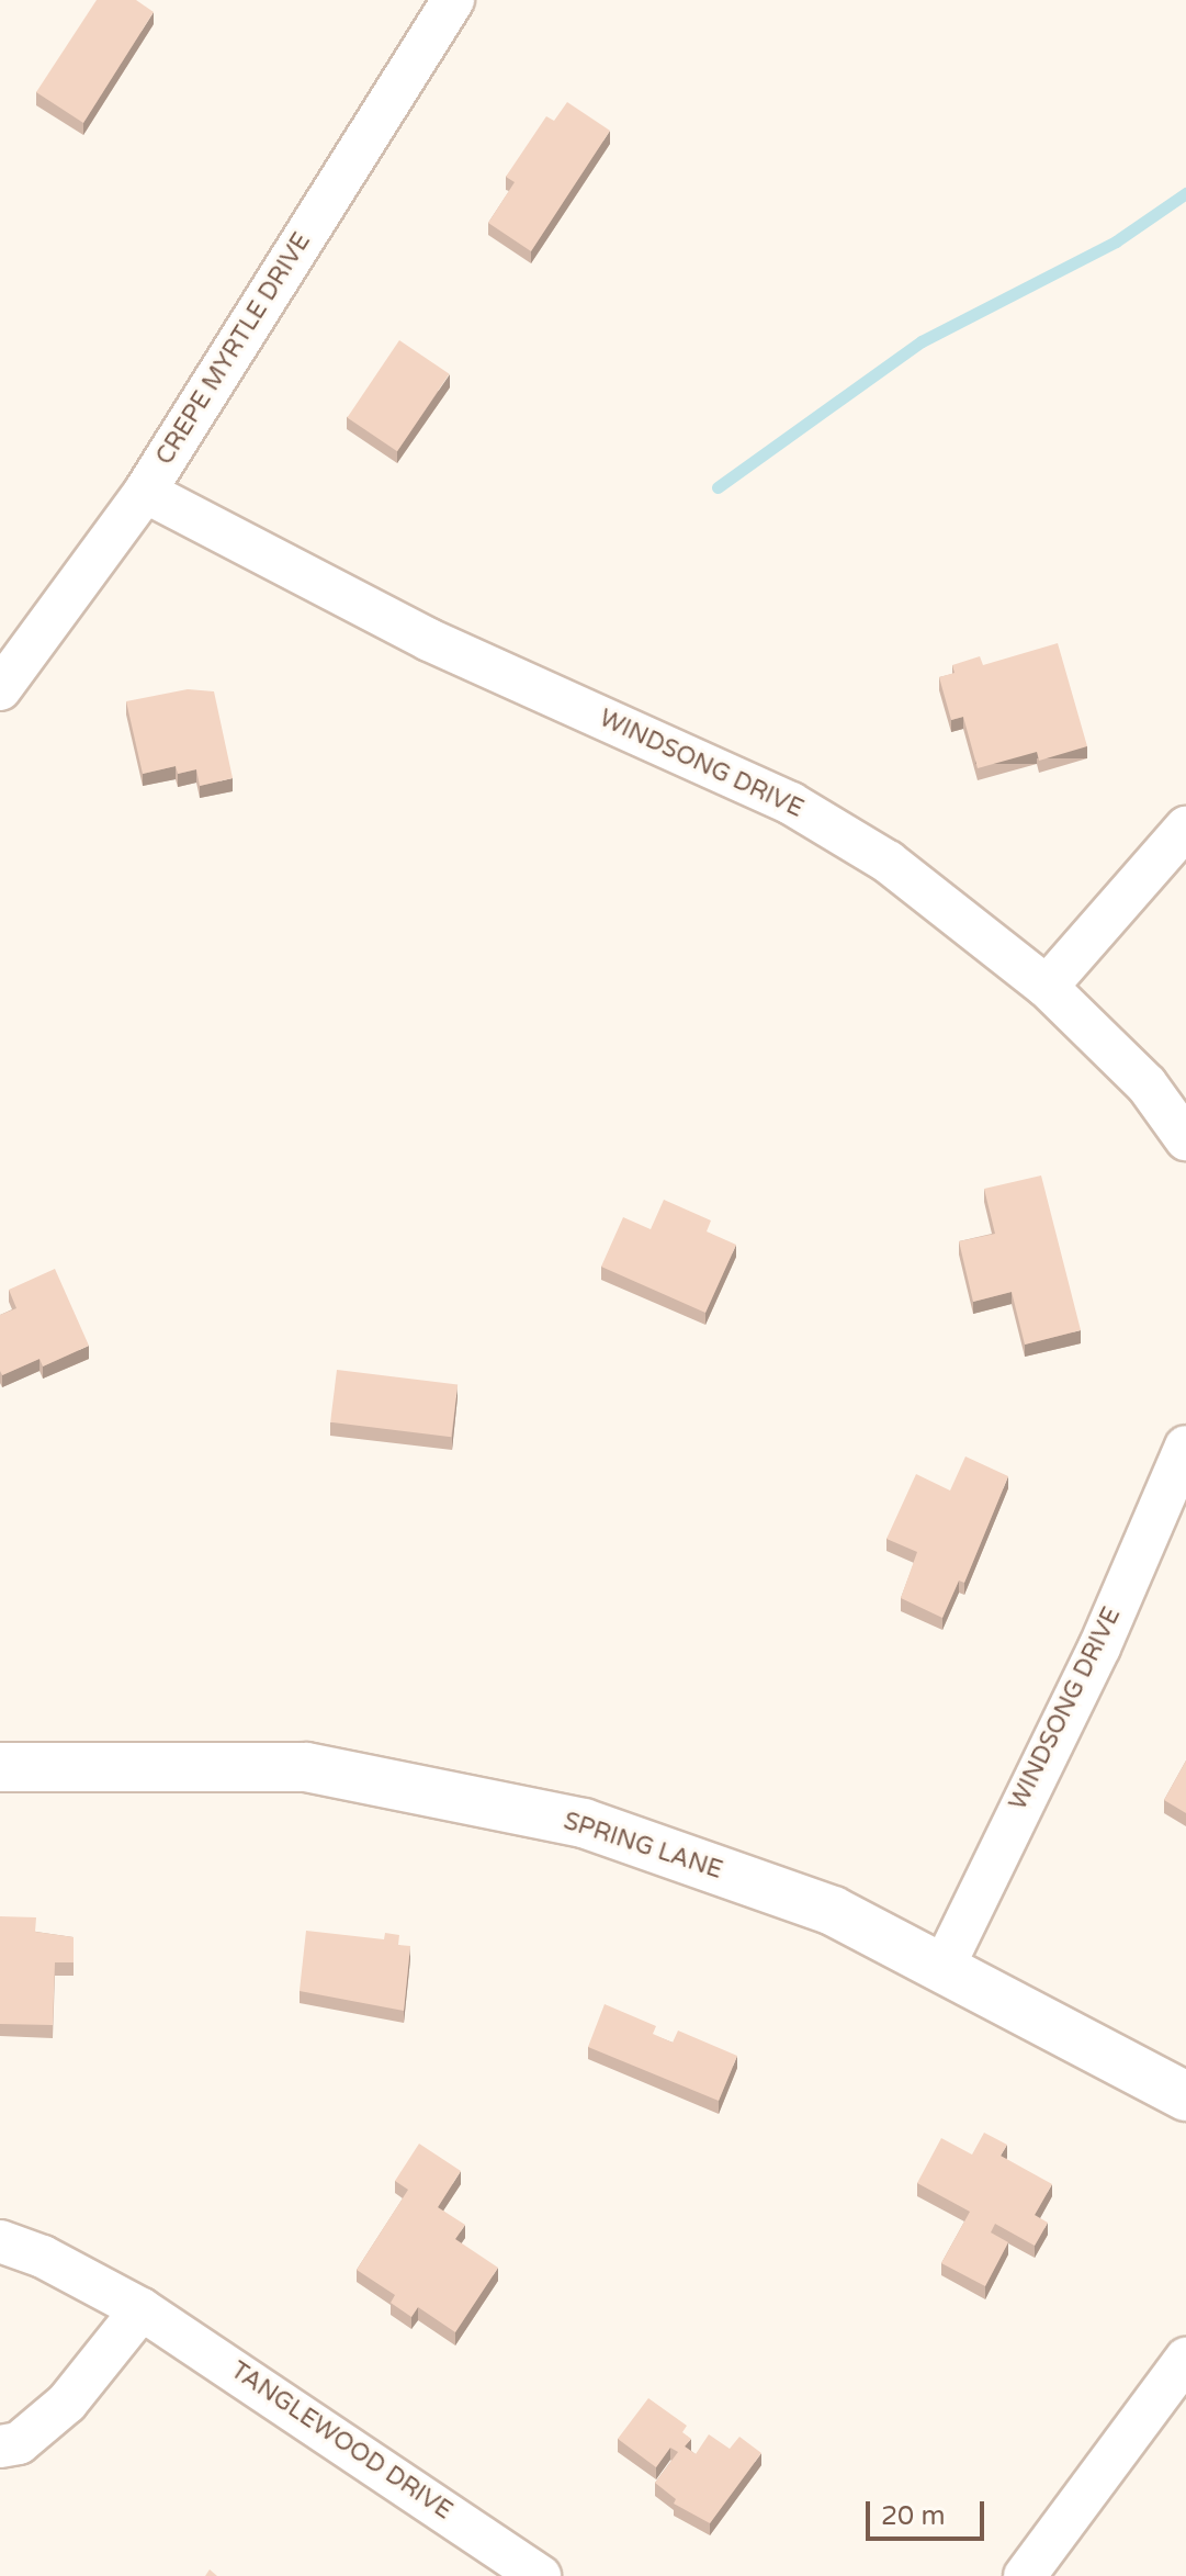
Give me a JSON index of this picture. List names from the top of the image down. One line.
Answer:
{"streets":{"street":["CREPE MYRTLE DRIVE","WINDSONG DRIVE","SPRING LANE","TANGLEWOOD DRIVE"]},"crossings":[["CREPE MYRTLE DRIVE","WINDSONG DRIVE"],["WINDSONG DRIVE","SPRING LANE"]],"scale_bar":"20 m"}
